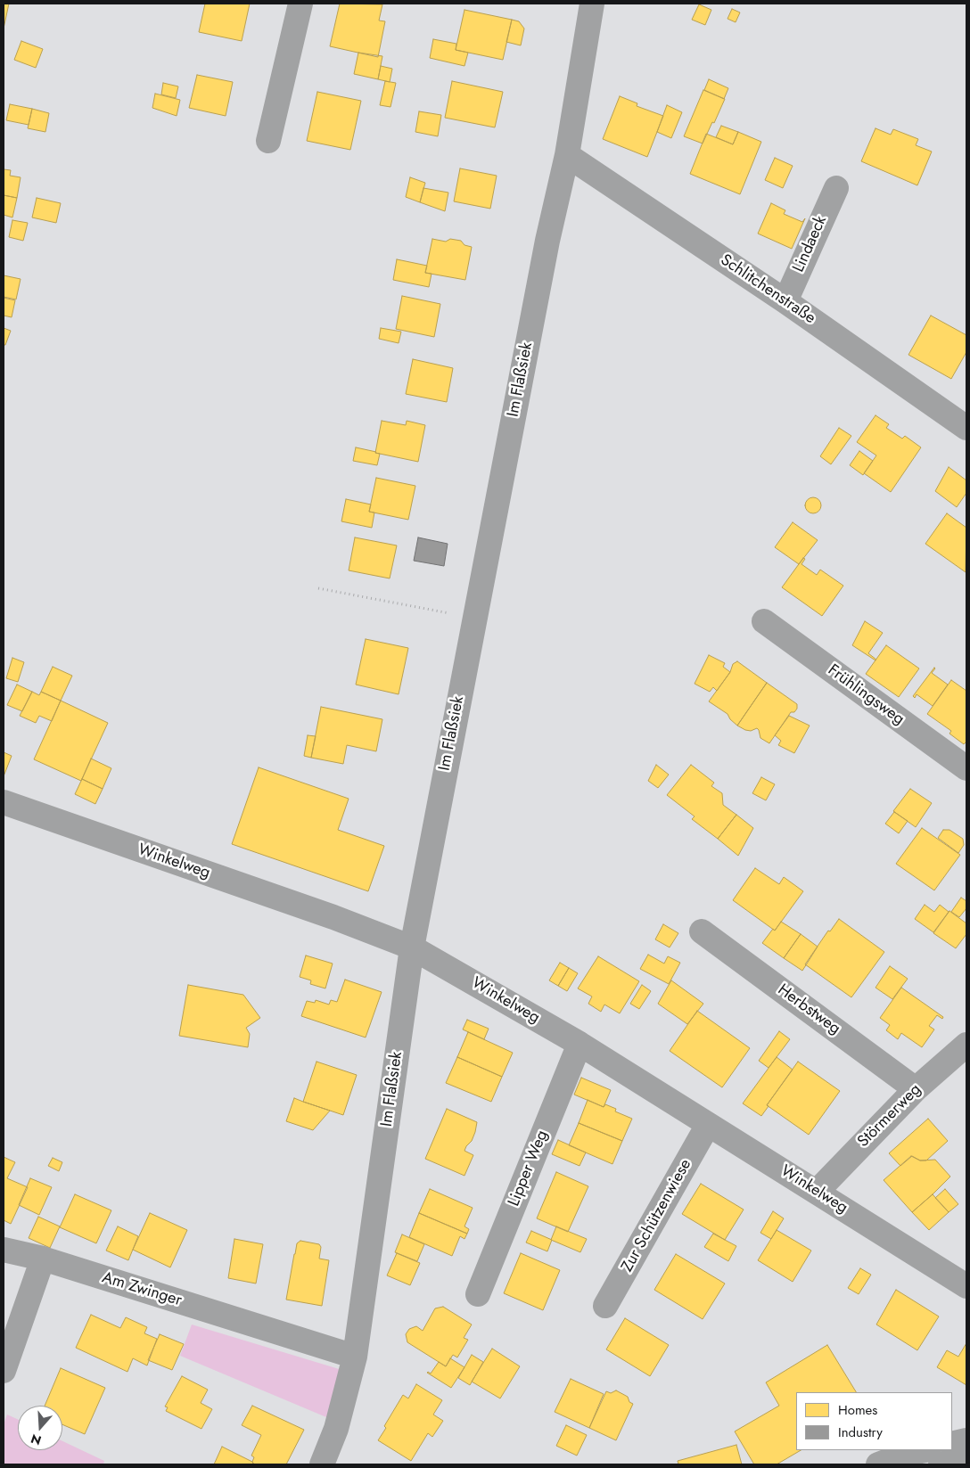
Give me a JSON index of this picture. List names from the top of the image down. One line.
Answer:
{"streets":{"street":["Lindaeck","Schlitchenstraße","Im Flaßsiek","Frühlingsweg","Winkelweg","Herbstweg","Störmerweg","Lipper Weg","Zur Schützenwiese","Am Zwinger"]},"crossings":[["Lindaeck","Schlitchenstraße"],["Schlitchenstraße","Im Flaßsiek"],["Im Flaßsiek","Winkelweg"],["Im Flaßsiek","Am Zwinger"],["Winkelweg","Störmerweg"],["Winkelweg","Lipper Weg"],["Winkelweg","Zur Schützenwiese"],["Herbstweg","Störmerweg"]],"legend":["Homes","Industry"],"north":"bottom"}
